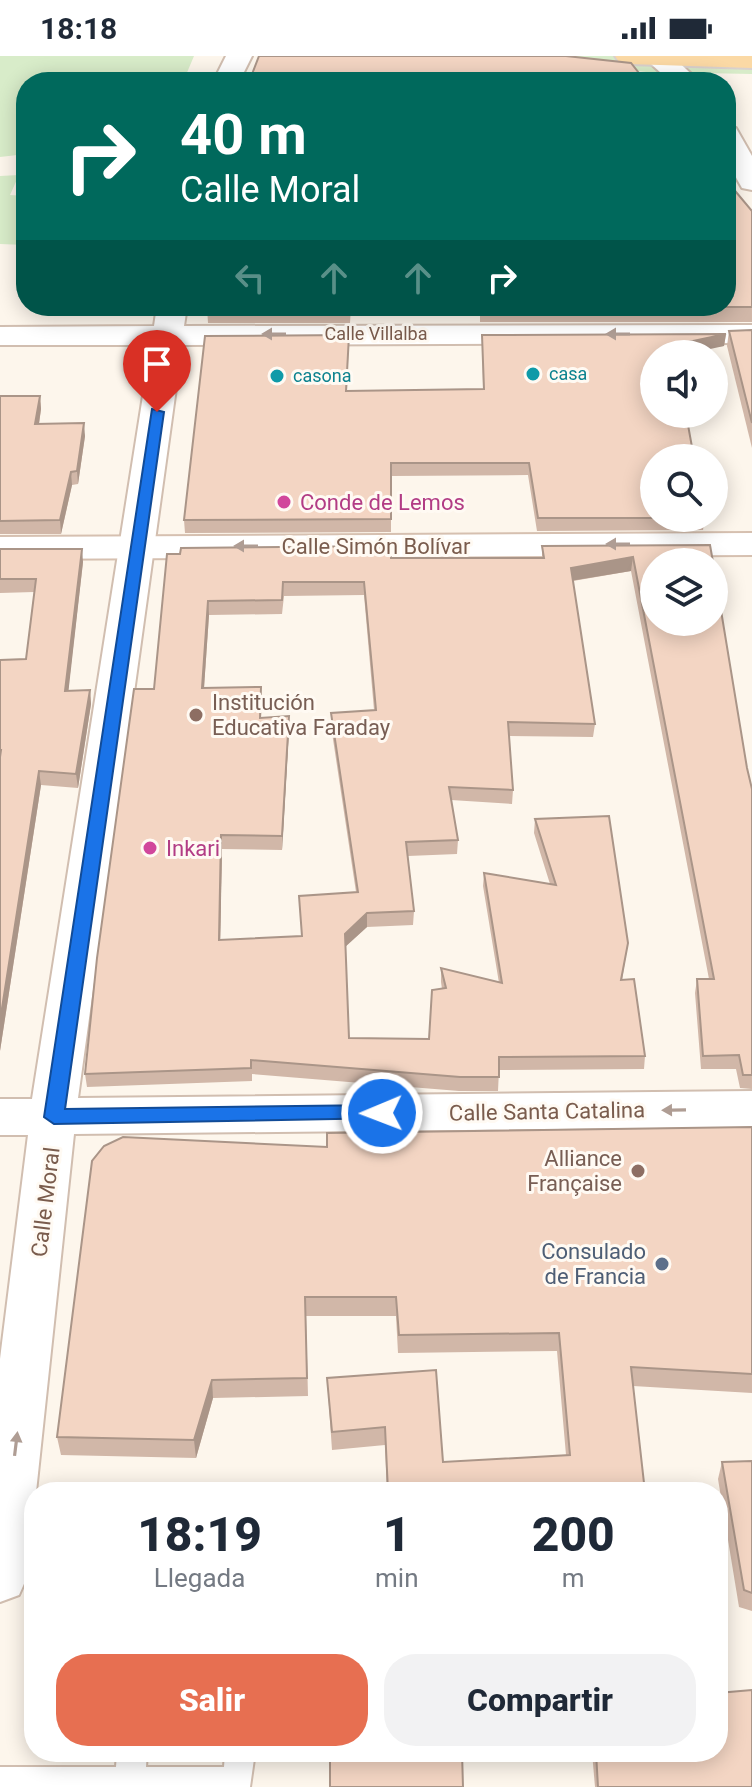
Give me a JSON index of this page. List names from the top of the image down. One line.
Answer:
{"streets":{"street":["Calle Villalba","Calle Simón Bolívar","Calle Santa Catalina","Calle Moral"]},"crossings":[["Calle Villalba","Calle Moral"],["Calle Simón Bolívar","Calle Moral"],["Calle Santa Catalina","Calle Moral"]],"one_way":["Calle Villalba","Calle Simón Bolívar","Calle Santa Catalina","Calle Moral"],"places":["casa","casona","Conde de Lemos","Institución Educativa Faraday","Inkari","Alliance Française","Consulado de Francia"],"page":{"status":"18:18","turn":["40 m","Calle Moral"],"eta":["18:19","Llegada","1","min","200","m"],"buttons":["Salir","Compartir"]}}
